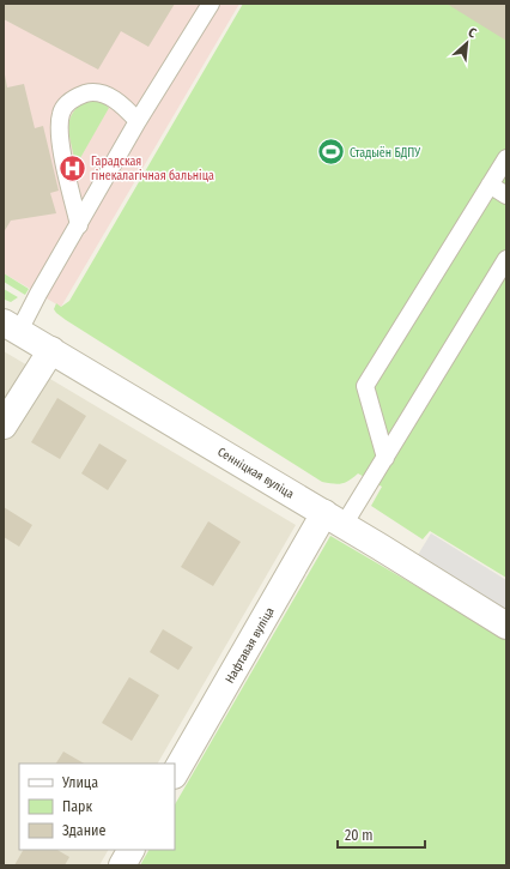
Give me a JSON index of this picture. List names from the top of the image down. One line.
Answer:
{"streets":{"street":["Сенніцкая вуліца","Нафтавая вуліца"]},"crossings":[["Сенніцкая вуліца","Нафтавая вуліца"]],"places":{"sports":["Стадыён БДПУ"],"hospital":["Гарадская гінекалагічная бальніца"]},"legend":["Улица","Парк","Здание"],"scale_bar":"20 m","north":"top right"}
